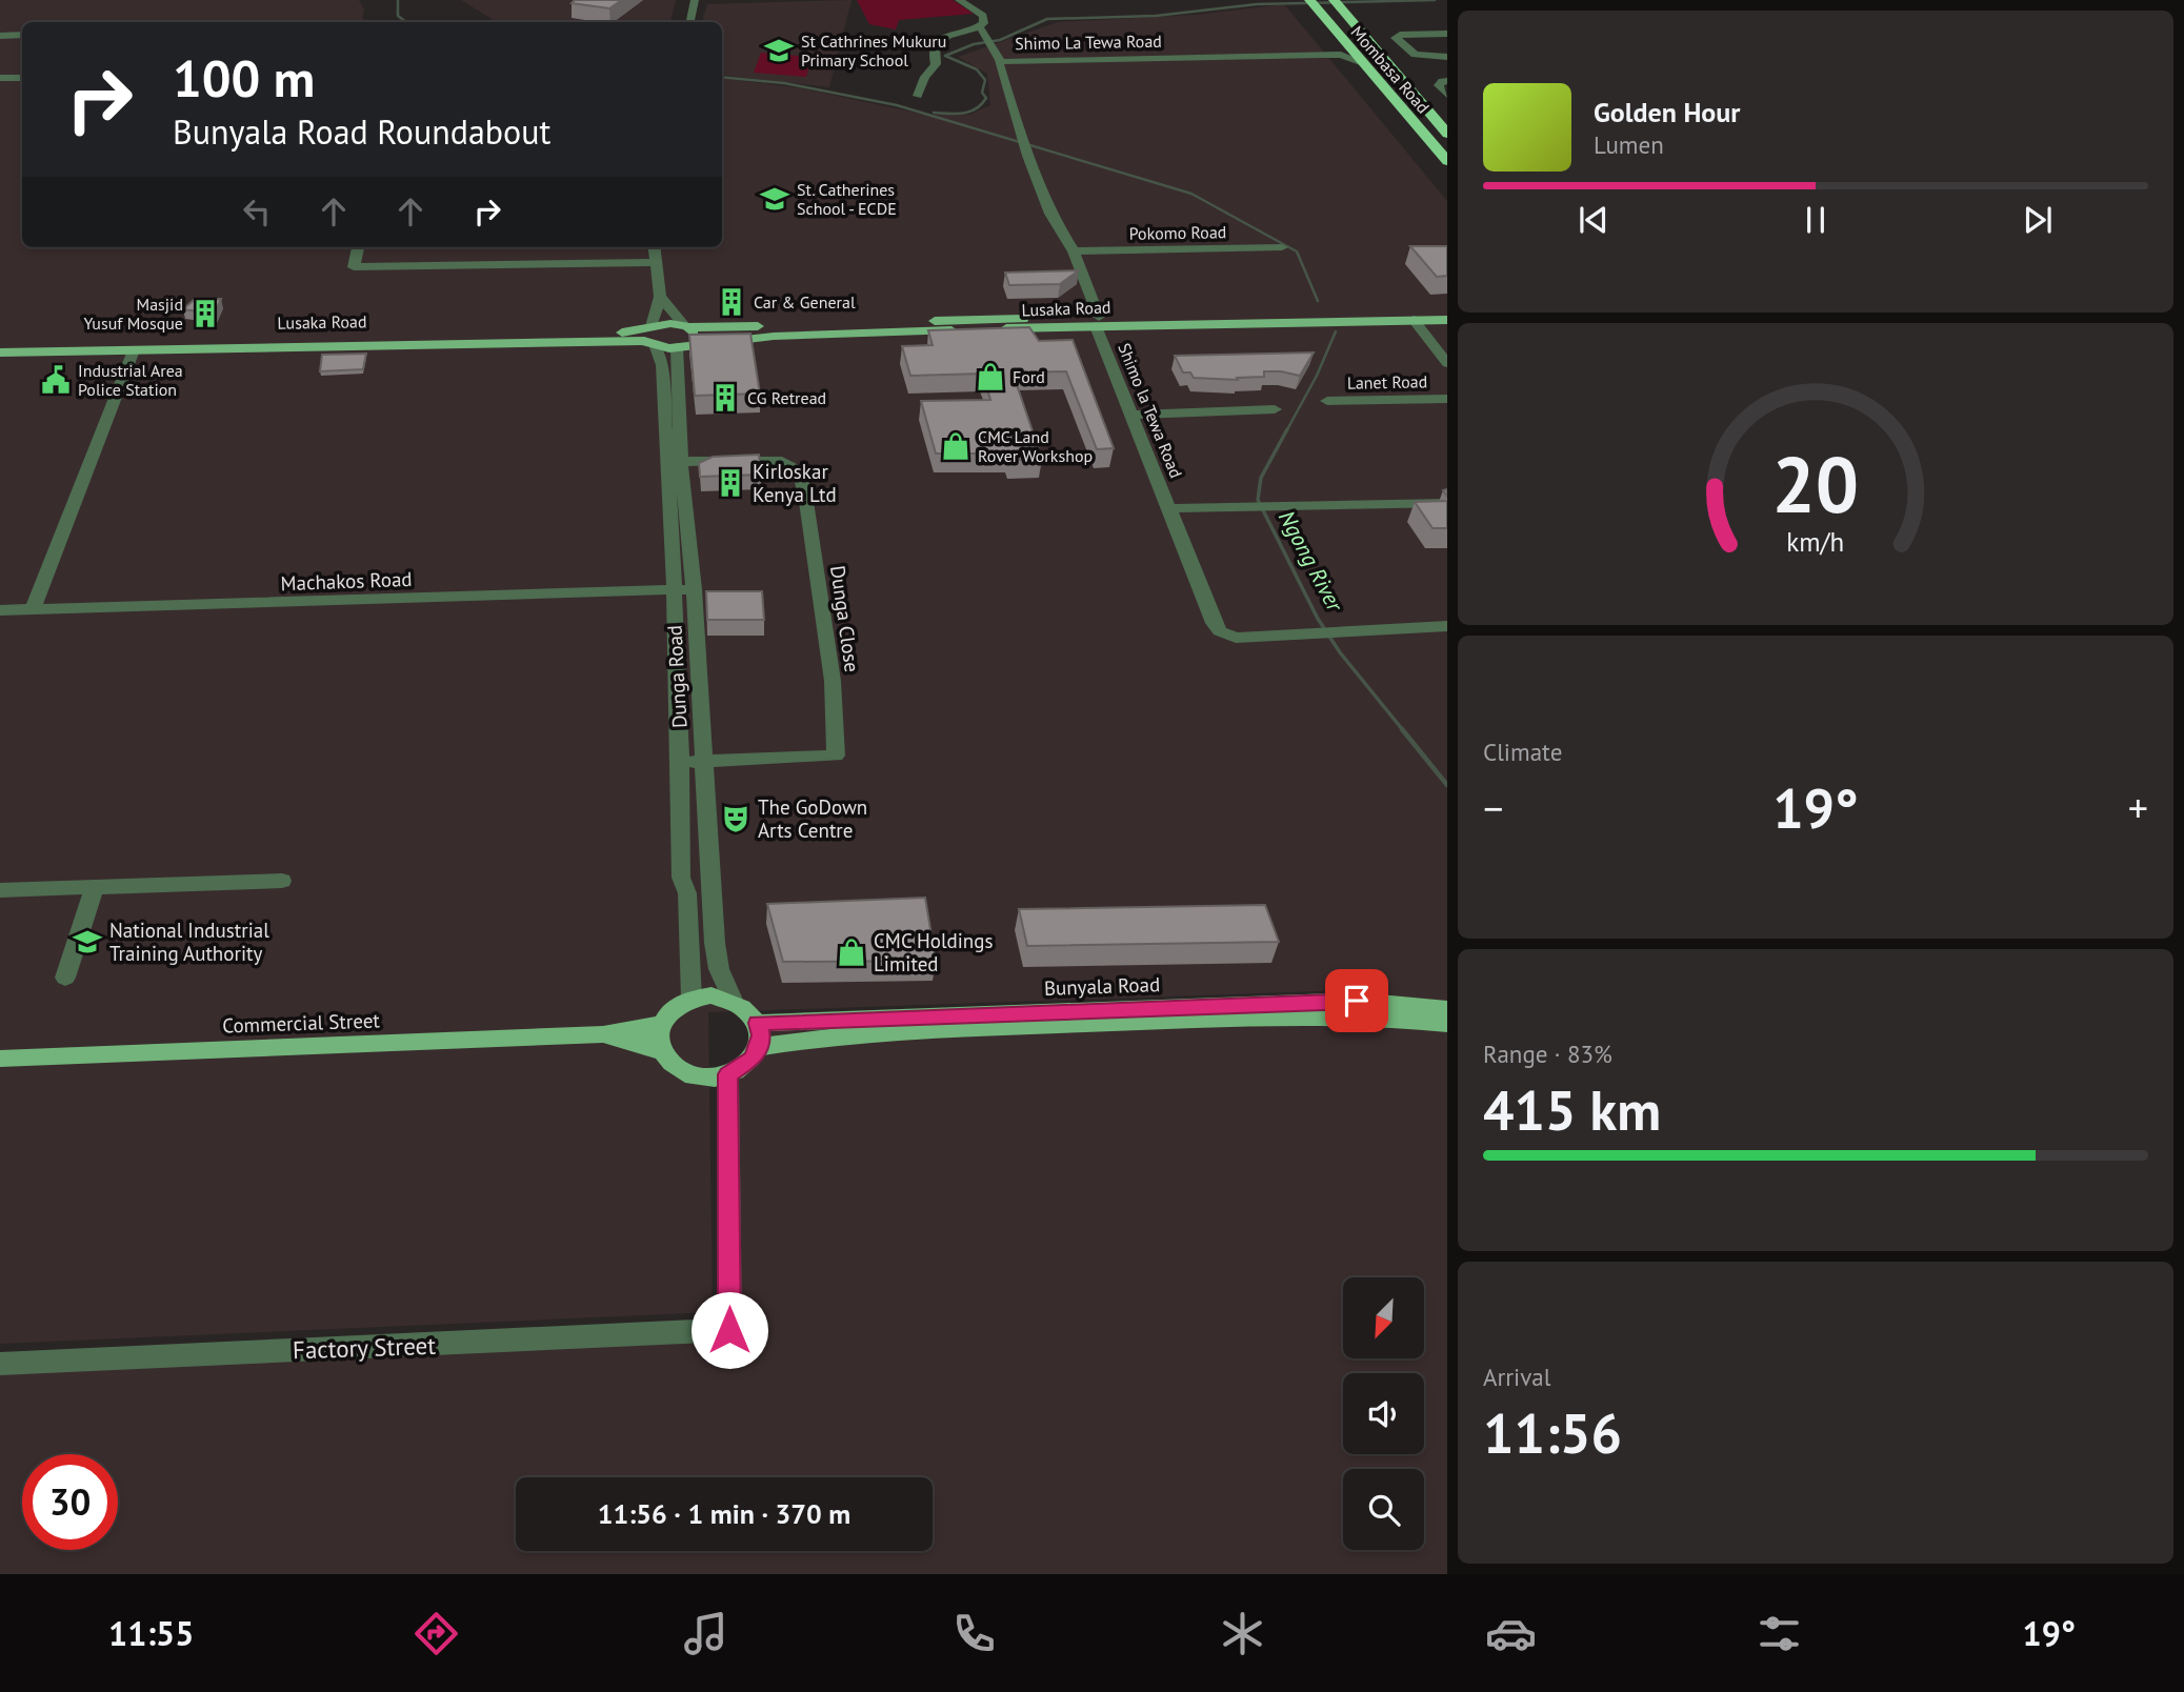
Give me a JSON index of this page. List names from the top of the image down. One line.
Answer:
{"streets":{"highway":["Mombasa Road"],"main road":["Lusaka Road","Bunyala Road","Commercial Street"],"street":["Shimo La Tewa Road","Pokomo Road","Lanet Road","Shimo la Tewa Road","Machakos Road","Dunga Close","Dunga Road","Factory Street"]},"crossings":[["Shimo La Tewa Road","Mombasa Road"],["Shimo La Tewa Road","Pokomo Road"],["Shimo La Tewa Road","Lusaka Road"],["Shimo La Tewa Road","Shimo la Tewa Road"],["Lusaka Road","Shimo la Tewa Road"],["Lusaka Road","Dunga Road"],["Machakos Road","Dunga Road"],["Dunga Close","Dunga Road"],["Dunga Road","Bunyala Road"],["Dunga Road","Commercial Street"],["Dunga Road","Factory Street"],["Bunyala Road","Commercial Street"],["Bunyala Road","Factory Street"],["Commercial Street","Factory Street"]],"water":["Ngong River"],"places":{"school or university":["St Cathrines Mukuru Primary School","St. Catherines School - ECDE","National Industrial Training Authority"],"building":["Car & General","Masjid Yusuf Mosque","CG Retread","Kirloskar Kenya Ltd"],"shop":["Ford","CMC Land Rover Workshop","CMC Holdings Limited"],"public building":["Industrial Area Police Station"],"theatre":["The GoDown Arts Centre"]},"north":"bottom left","page":{"turn":["100 m","Bunyala Road Roundabout"],"song":["Golden Hour","Lumen"],"tile":["Climate",["Range · 83%","415 km"],["Arrival","11:56"]],"heat":["−","19°","+"],"limit":"30","trip":"11:56 · 1 min · 370 m","tabs":["11:55","19°"],"gauge":["20","km/h"]}}
